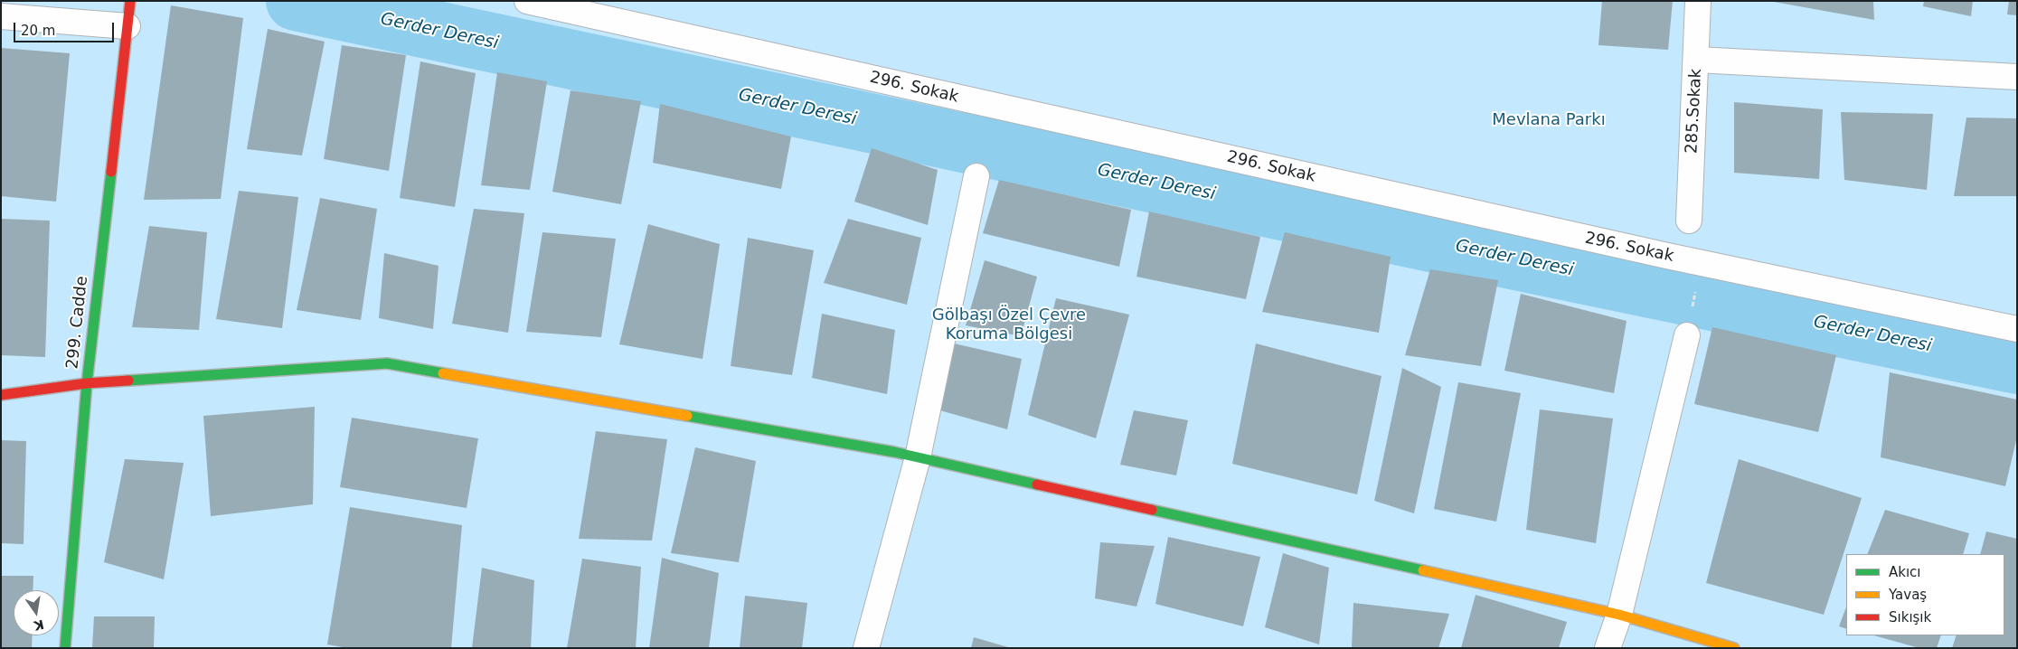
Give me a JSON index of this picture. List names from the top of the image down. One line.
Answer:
{"streets":{"street":["296. Sokak","285.Sokak","299. Cadde"]},"water":["Gerder Deresi"],"parks":["Mevlana Parkı","Gölbaşı Özel Çevre Koruma Bölgesi"],"legend":["Akıcı","Yavaş","Sıkışık"],"scale_bar":"20 m","north":"bottom"}
